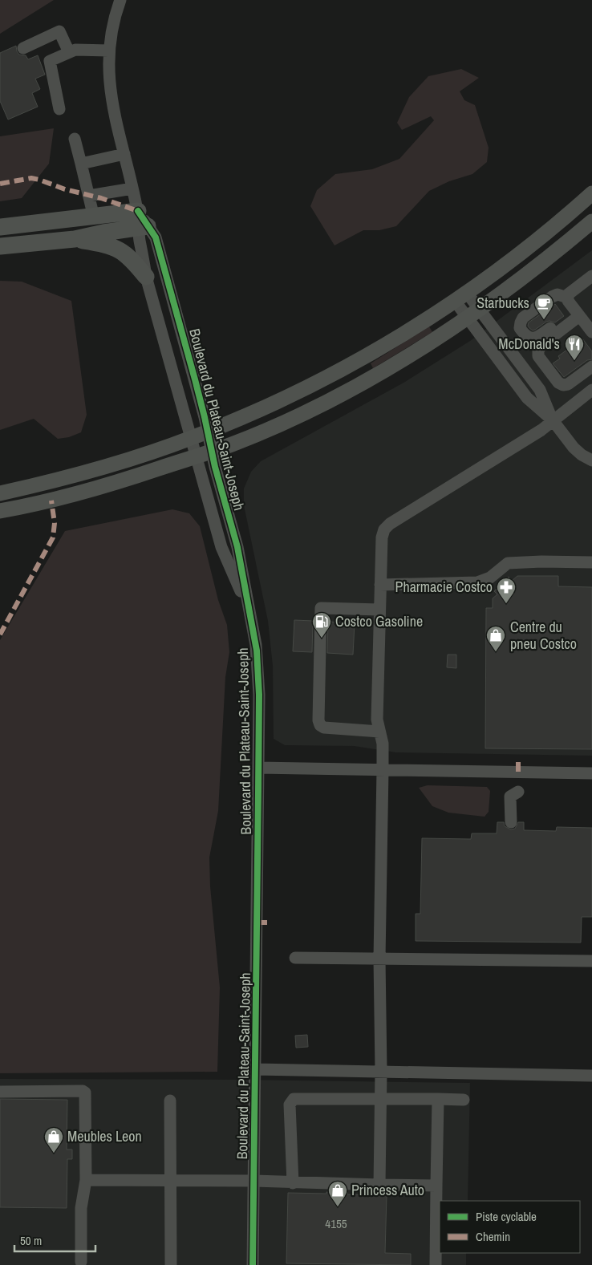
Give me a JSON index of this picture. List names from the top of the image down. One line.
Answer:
{"streets":{"street":["Boulevard du Plateau-Saint-Joseph"]},"places":{"cafe":["Starbucks"],"restaurant":["McDonald's"],"pharmacy":["Pharmacie Costco"],"fuel station":["Costco Gasoline"],"shop":["Centre du pneu Costco","Meubles Leon","Princess Auto"]},"house_numbers":["4155"],"legend":["Piste cyclable","Chemin"],"scale_bar":"50 m"}
